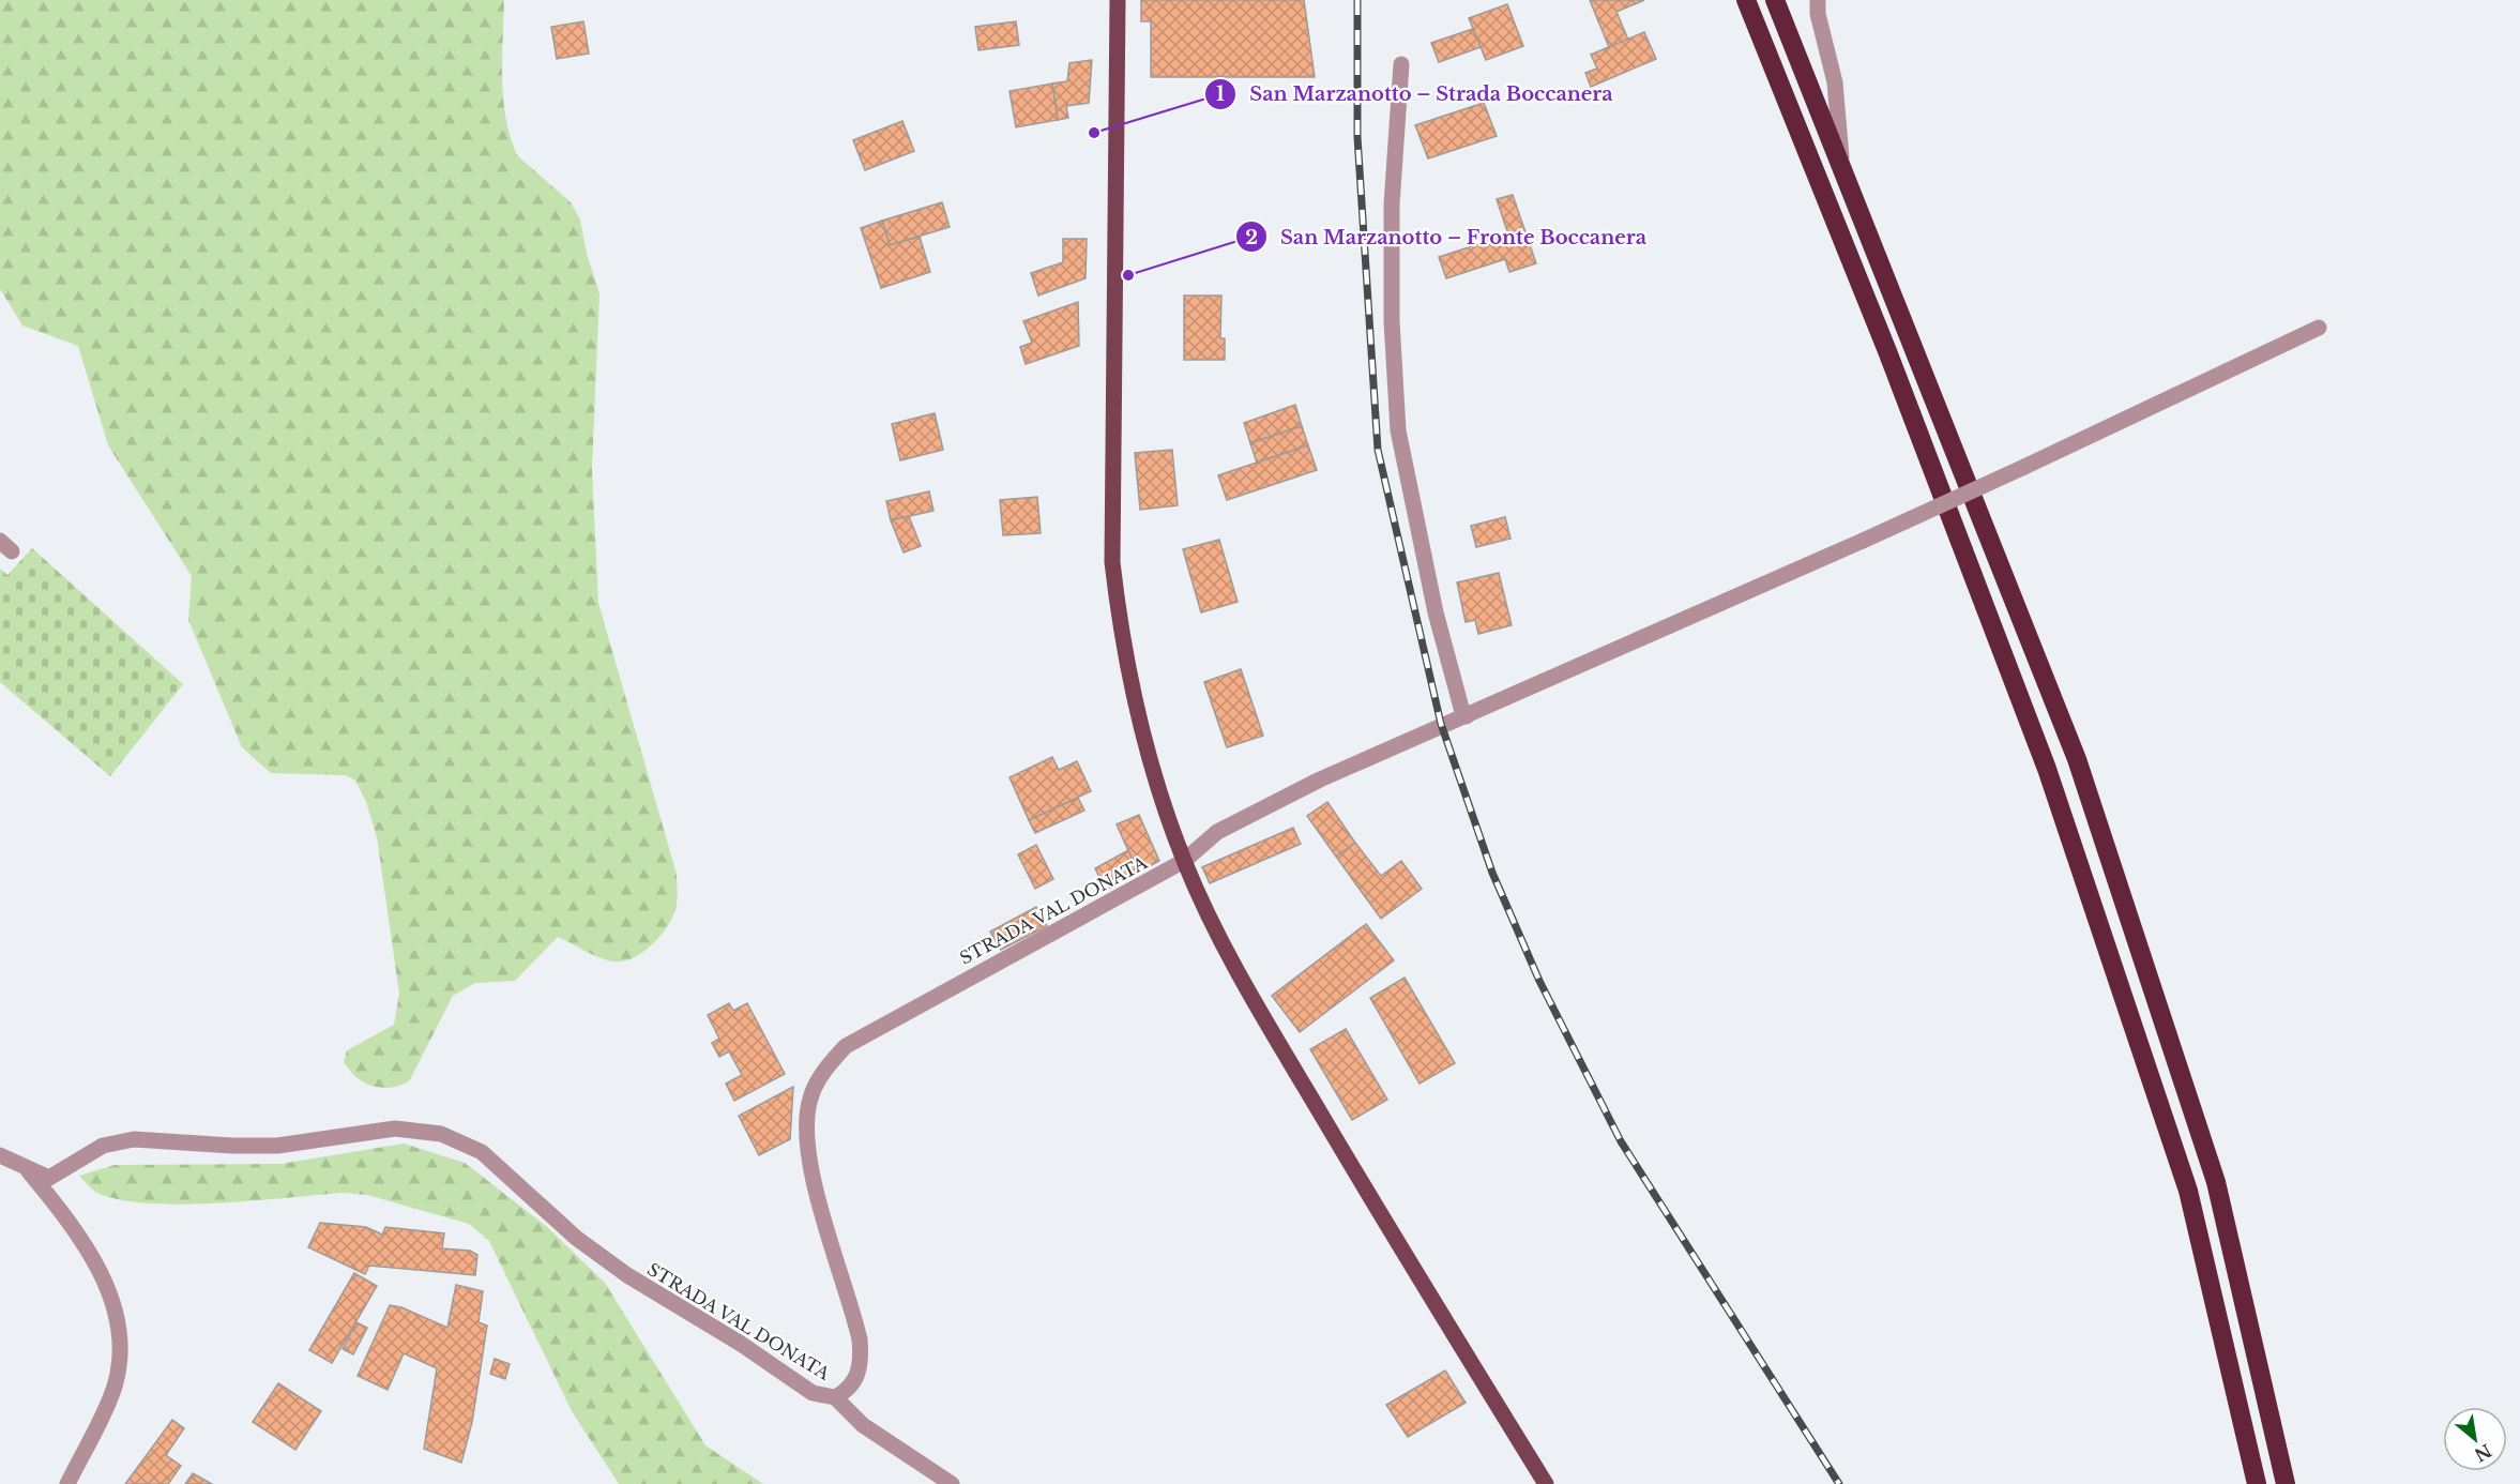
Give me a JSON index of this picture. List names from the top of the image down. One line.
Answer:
{"streets":{"street":["STRADA VAL DONATA"]},"places":["San Marzanotto – Strada Boccanera","San Marzanotto – Fronte Boccanera"],"north":"bottom right"}
